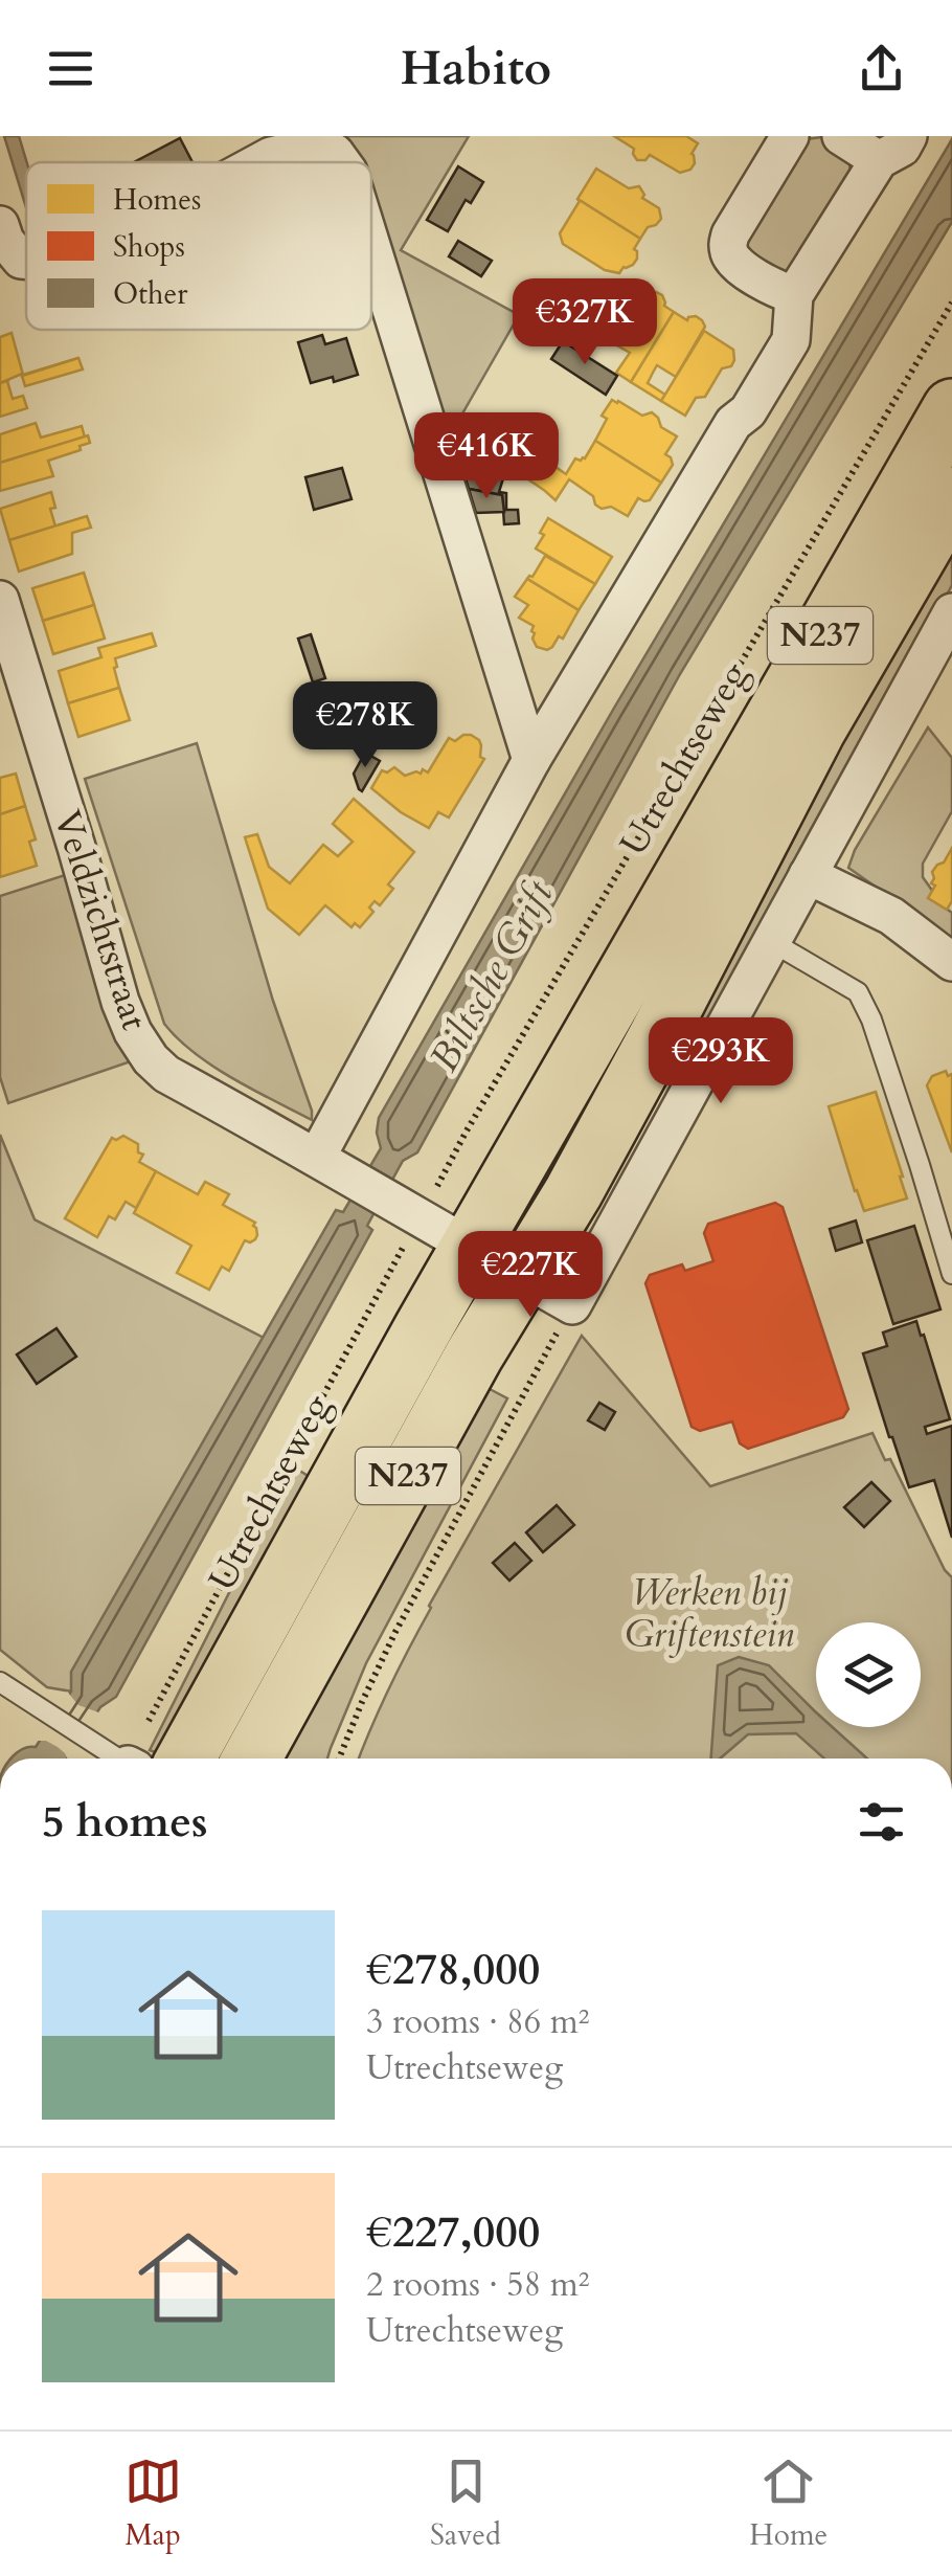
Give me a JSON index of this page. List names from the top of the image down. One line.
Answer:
{"streets":{"main road":["N237","Utrechtseweg"],"street":["Veldzichtstraat"]},"crossings":[["Utrechtseweg","Veldzichtstraat"]],"water":["Biltsche Grift"],"parks":["Werken bij Griftenstein"],"legend":["Homes","Shops","Other"],"page":{"header":"Habito","price":["€327K","€416K","€278K","€293K","€227K"],"heading":"5 homes","list":[{"name":"€278,000","note":"3 rooms · 86 m² · Utrechtseweg"},{"name":"€227,000","note":"2 rooms · 58 m² · Utrechtseweg"}],"tabs":["Map","Saved","Home"]}}
